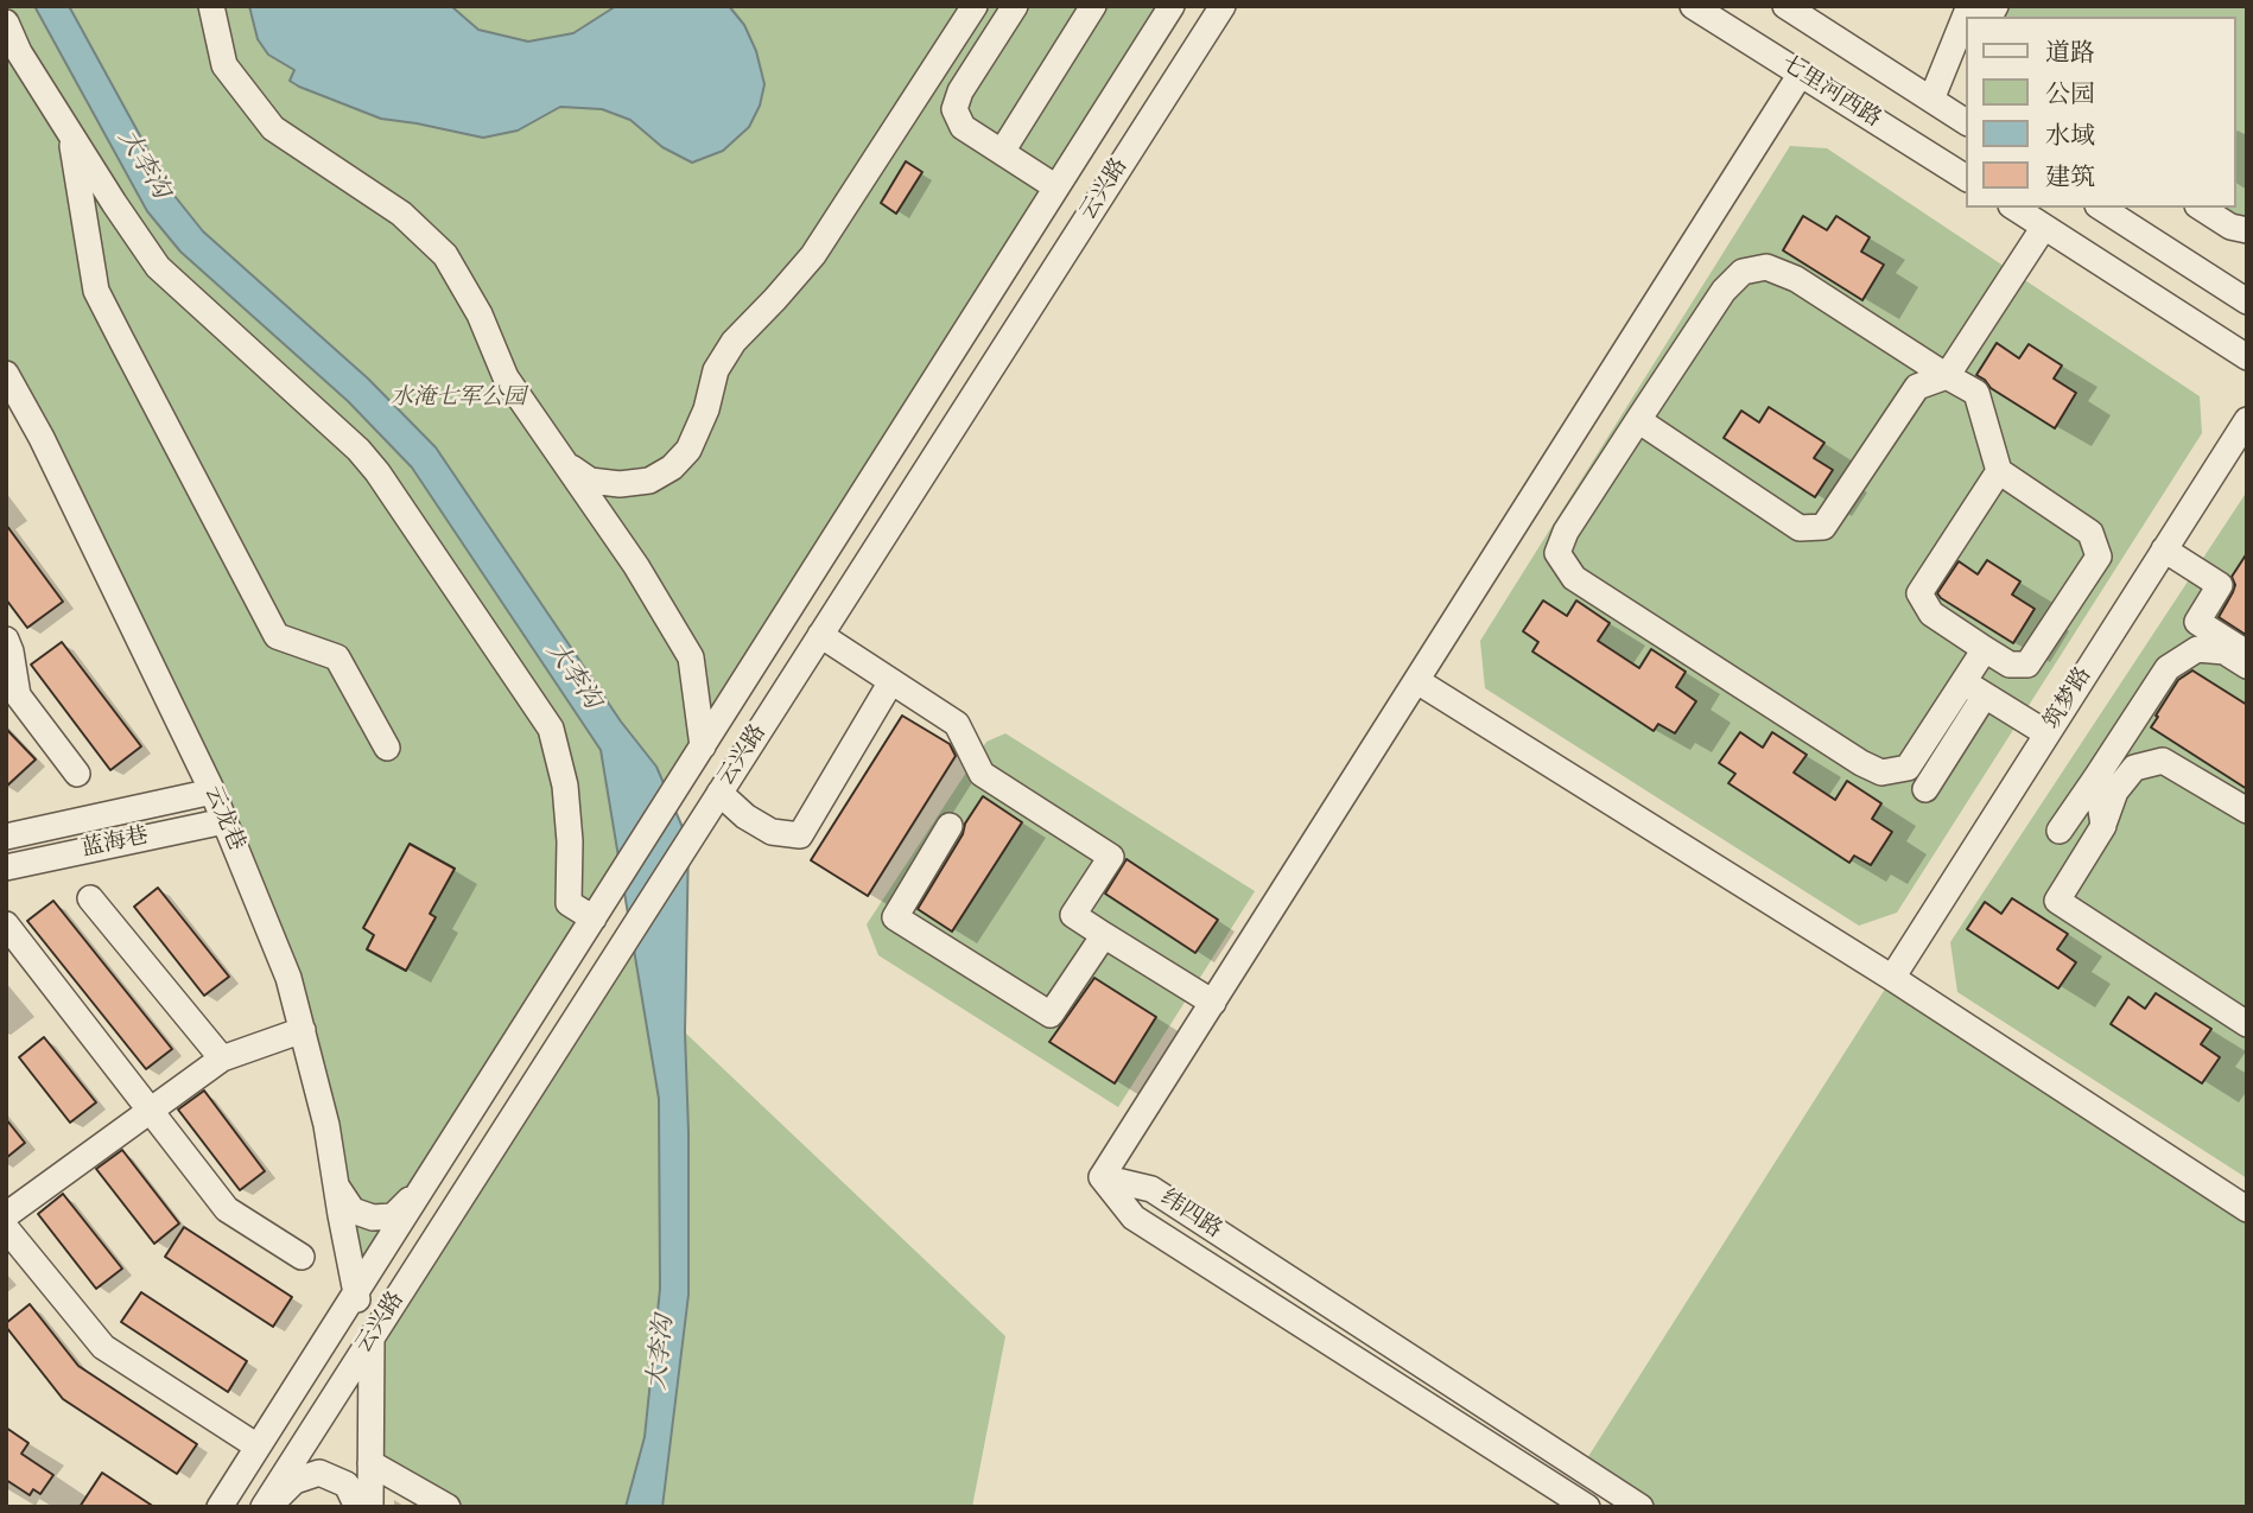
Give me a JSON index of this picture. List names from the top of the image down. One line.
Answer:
{"streets":{"street":["七里河西路","云兴路","筑梦路","云龙巷","蓝海巷","纬四路"]},"crossings":[["云兴路","云龙巷"],["云龙巷","蓝海巷"]],"water":["大李沟"],"parks":["水淹七军公园"],"legend":["道路","公园","水域","建筑"]}
